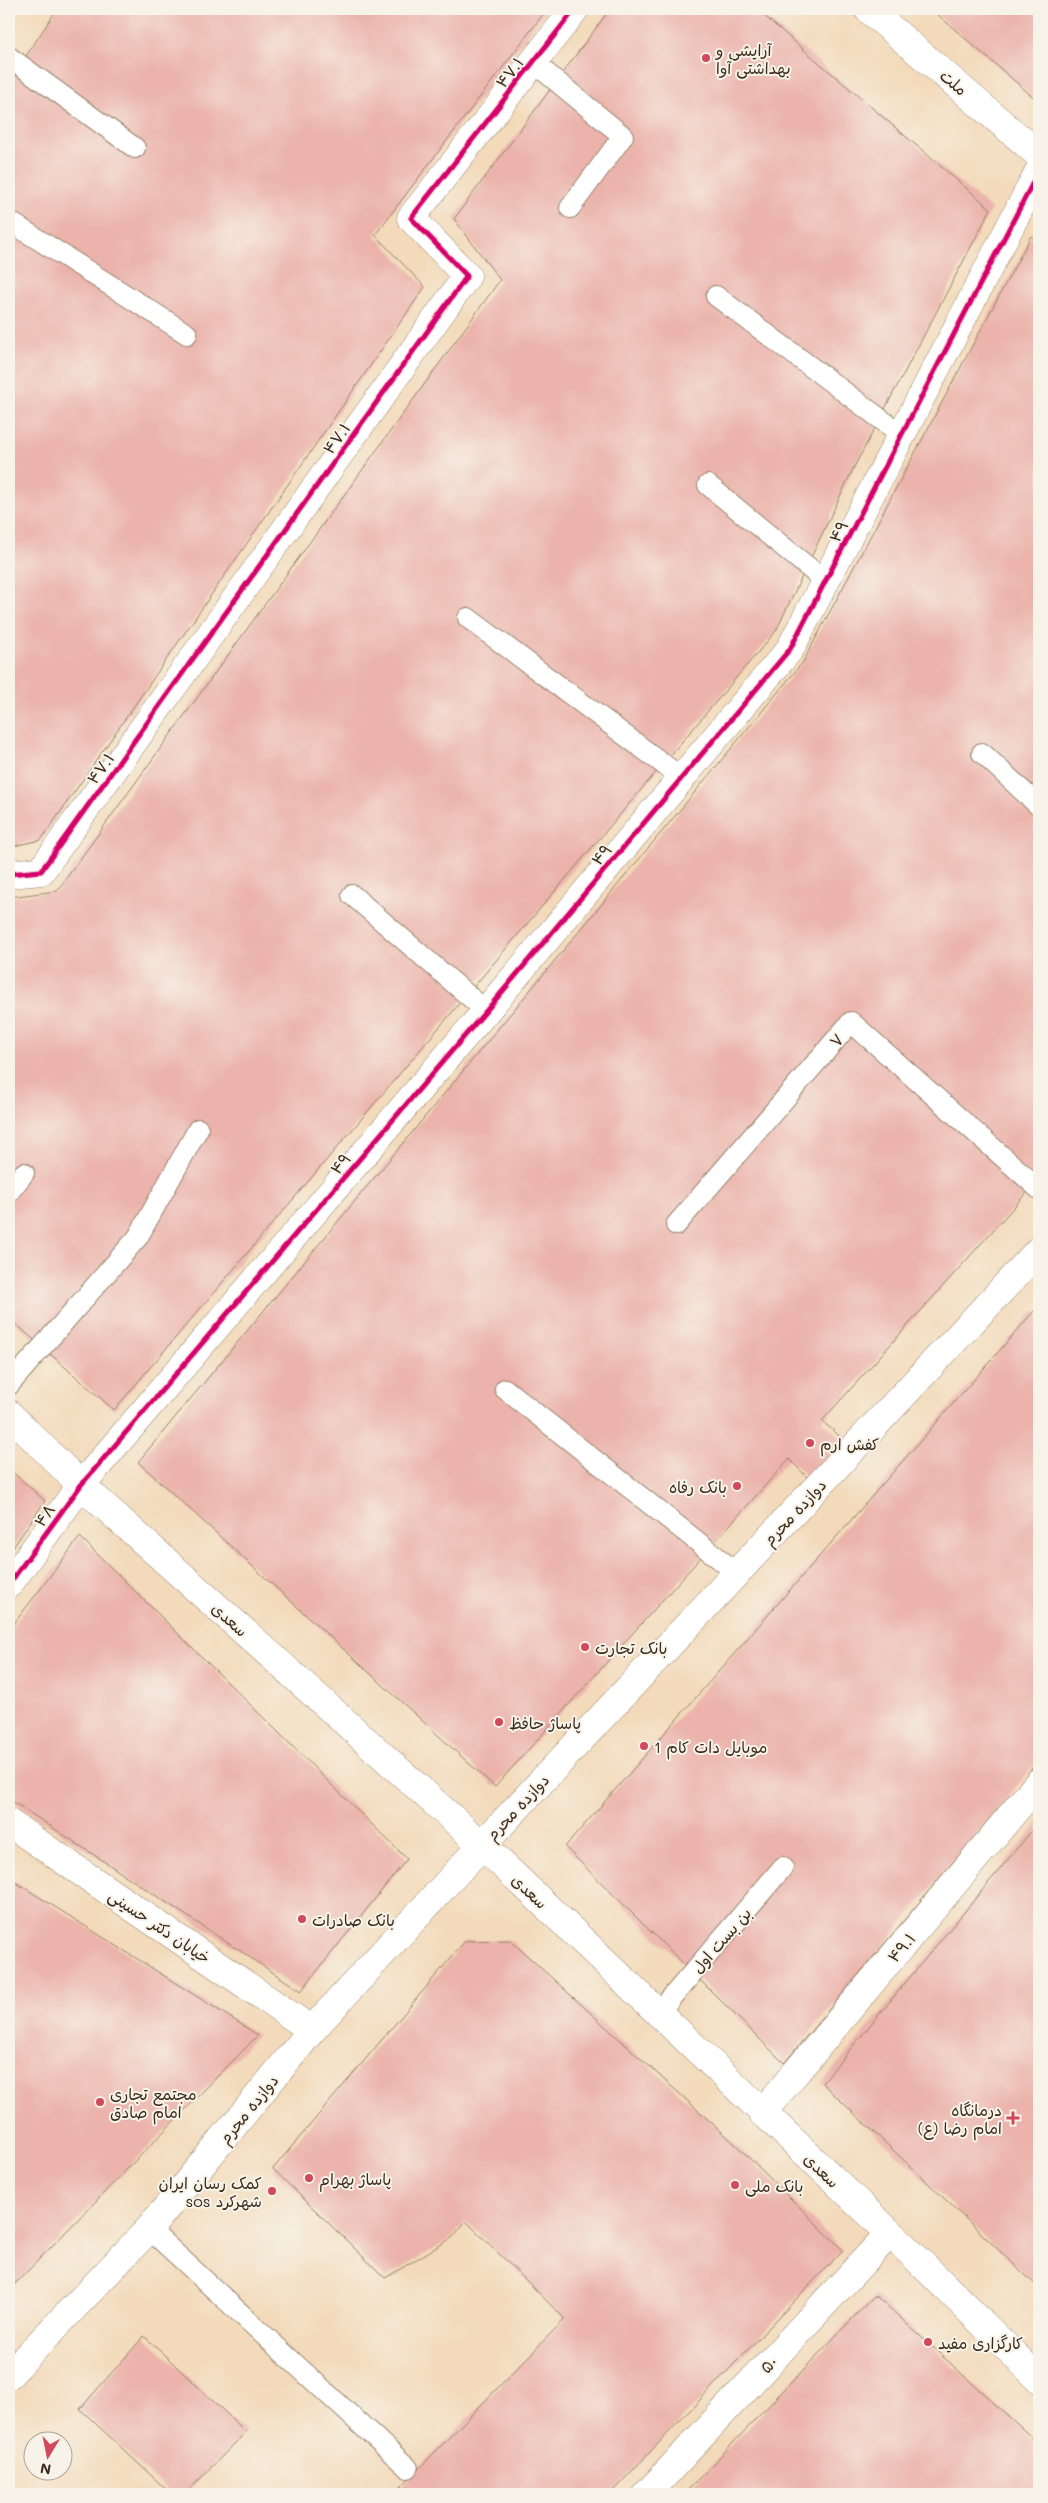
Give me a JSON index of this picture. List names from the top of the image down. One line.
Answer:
{"streets":{"street":["۴۷.۱","ملت","۴۹","دوازده محرم","۴۸","سعدی","خیابان دکتر حسینی","۴۹.۱","۵۰"],"lane":["۷","بن بست اول"]},"crossings":[["۴۹","۴۸"],["۴۹","سعدی"],["دوازده محرم","سعدی"],["دوازده محرم","خیابان دکتر حسینی"],["۴۸","سعدی"],["سعدی","بن بست اول"],["سعدی","۴۹.۱"],["سعدی","۵۰"]],"places":{"other":["آرایشی و بهداشتی آوا","کفش ارم","بانک رفاه","بانک تجارت","پاساژ حافظ","موبایل دات کام 1","بانک صادرات","مجتمع تجاری امام صادق","پاساژ بهرام","بانک ملی","کمک رسان ایران sos شهرکرد","کارگزاری مفید"],"health":["درمانگاه امام رضا (ع)"]},"north":"bottom"}
